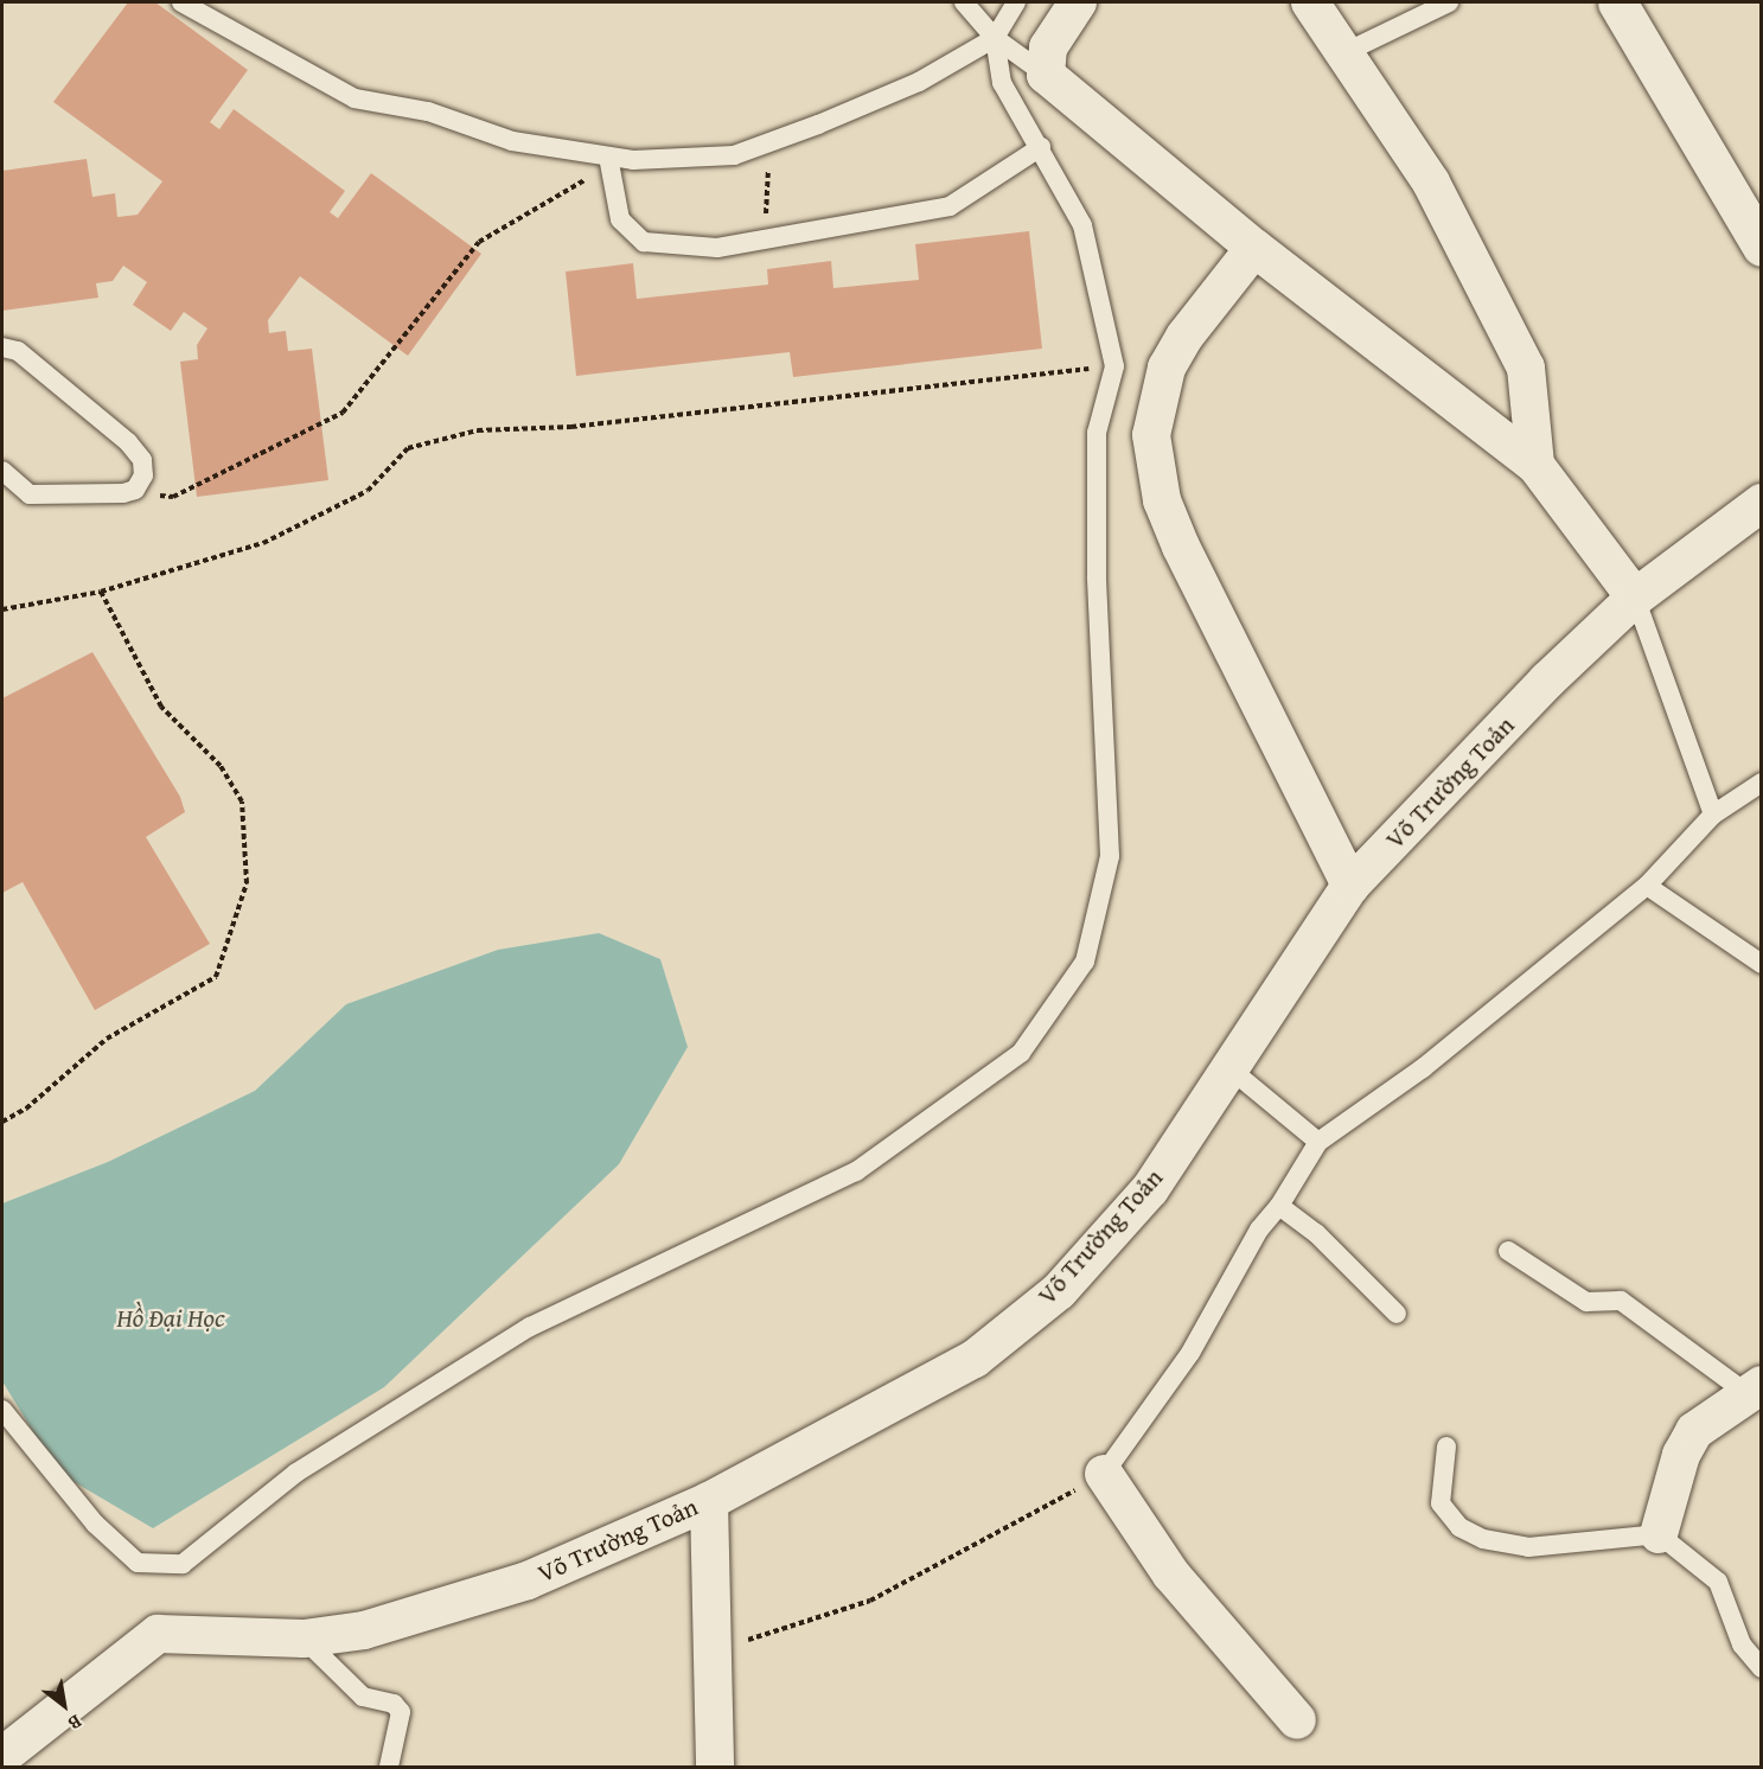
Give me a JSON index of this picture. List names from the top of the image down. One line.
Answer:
{"streets":{"street":["Võ Trường Toản"]},"water":["Hồ Đại Học"],"north":"bottom right"}
